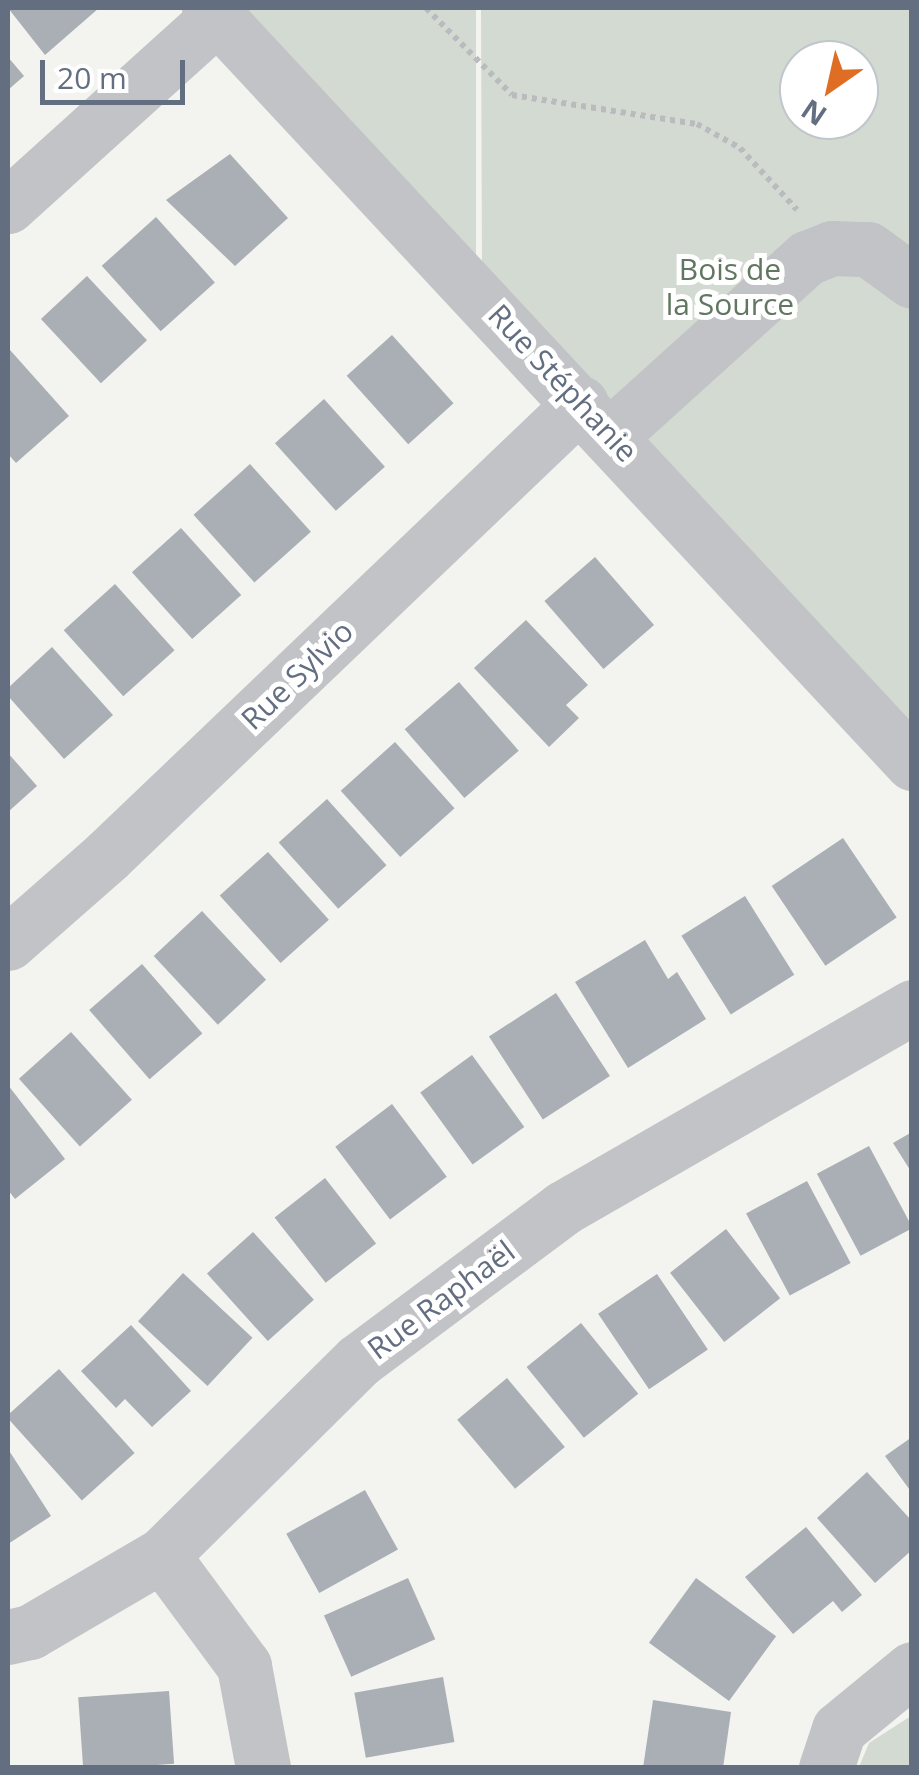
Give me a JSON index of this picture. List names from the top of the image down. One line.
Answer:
{"streets":{"street":["Rue Stéphanie","Rue Sylvio","Rue Raphaël"]},"crossings":[["Rue Stéphanie","Rue Sylvio"]],"parks":["Bois de la Source"],"scale_bar":"20 m","north":"bottom left"}
